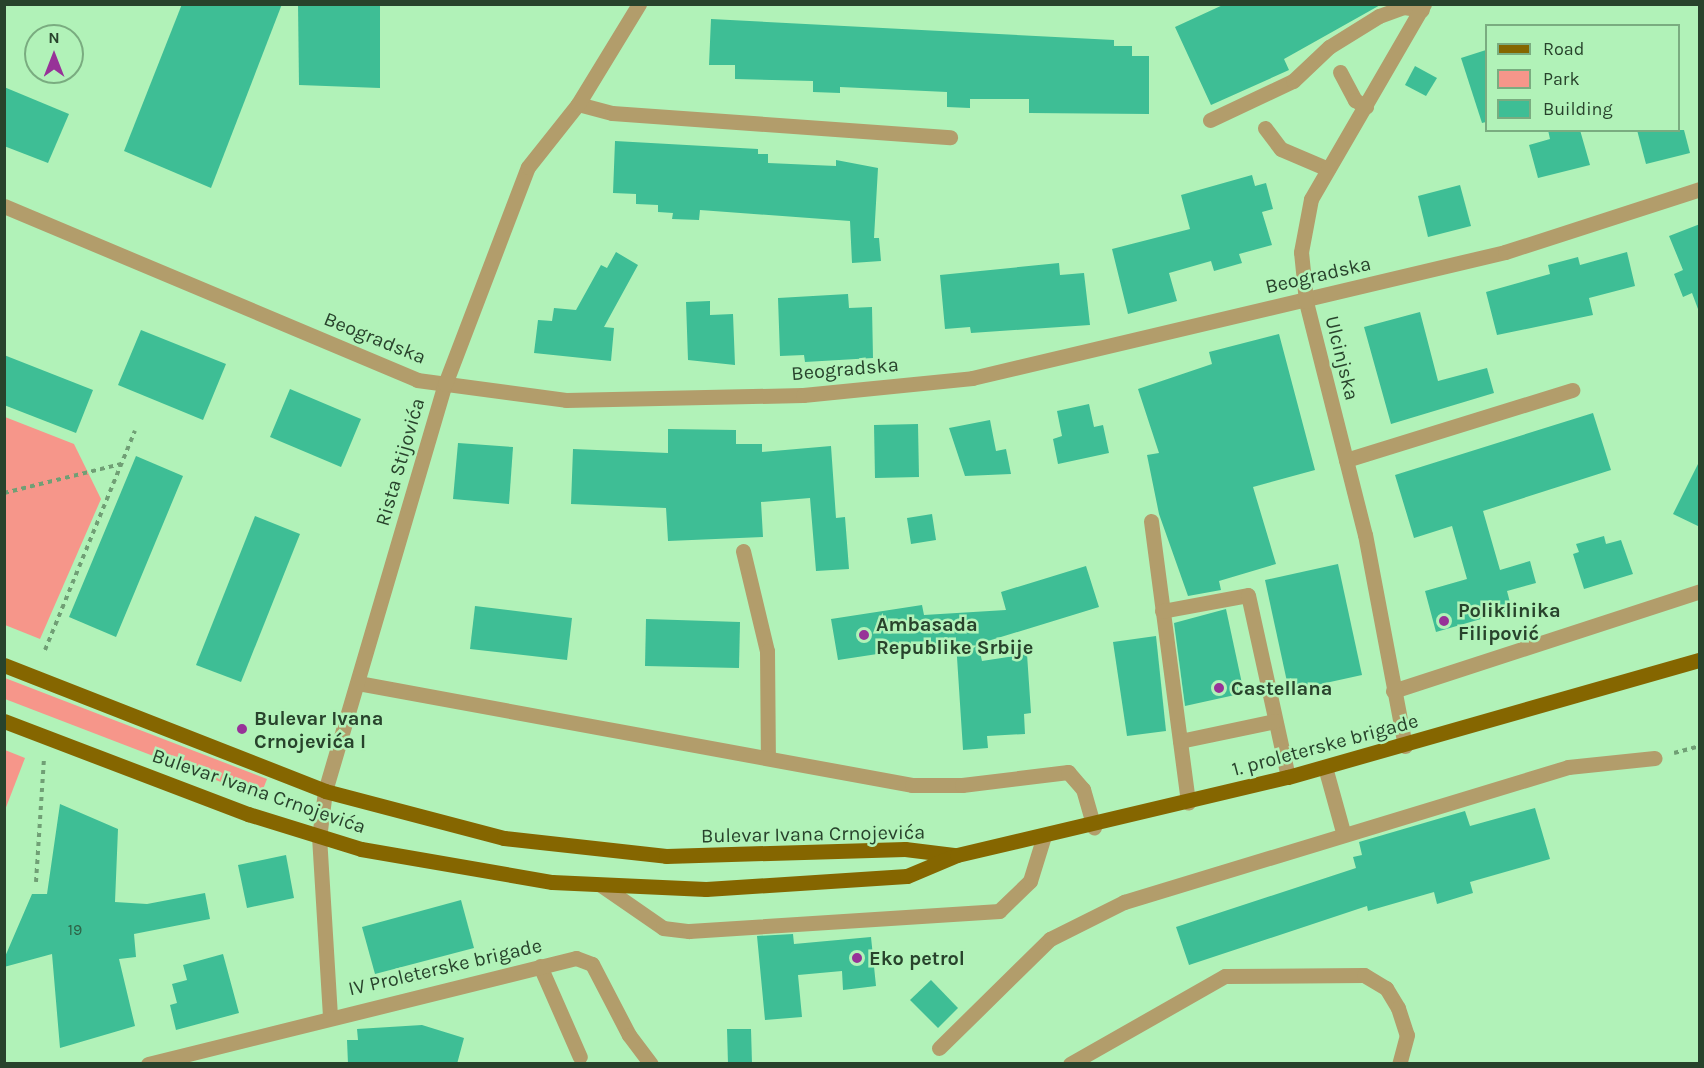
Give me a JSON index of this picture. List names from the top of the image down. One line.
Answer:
{"streets":{"main road":["1. proleterske brigade","Bulevar Ivana Crnojevića"],"street":["Beogradska","Ulcinjska","Rista Stijovića","IV Proleterske brigade"]},"crossings":[["Beogradska","Ulcinjska"],["Beogradska","Rista Stijovića"],["Ulcinjska","1. proleterske brigade"],["Rista Stijovića","Bulevar Ivana Crnojevića"],["Rista Stijovića","IV Proleterske brigade"],["1. proleterske brigade","Bulevar Ivana Crnojevića"],["Bulevar Ivana Crnojevića","IV Proleterske brigade"]],"places":["Poliklinika Filipović","Ambasada Republike Srbije","Castellana","Bulevar Ivana Crnojevića I","Eko petrol"],"house_numbers":["19"],"legend":["Road","Park","Building"],"north":"top"}
